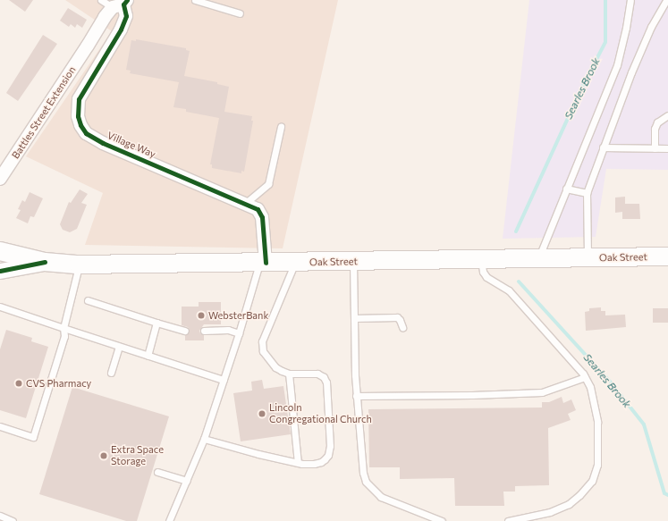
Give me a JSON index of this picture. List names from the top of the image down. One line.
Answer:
{"streets":{"main road":["Oak Street"],"street":["Battles Street Extension","Village Way"]},"crossings":[["Battles Street Extension","Village Way"],["Village Way","Oak Street"]],"water":["Searles Brook"],"places":["WebsterBank","CVS Pharmacy","Lincoln Congregational Church","Extra Space Storage"]}
